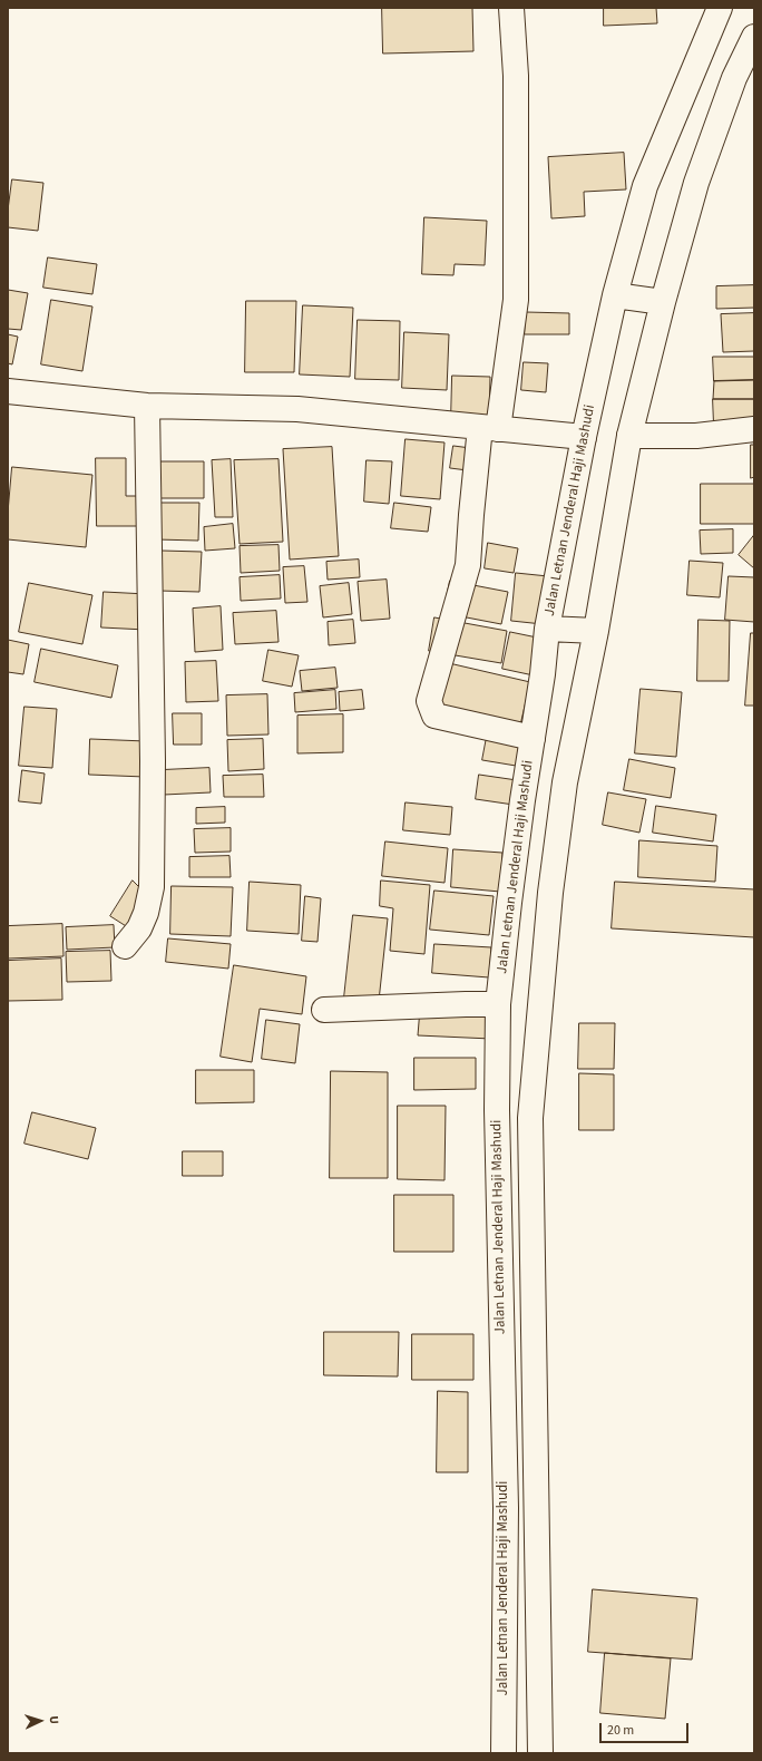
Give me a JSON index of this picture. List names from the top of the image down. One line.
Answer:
{"streets":{"main road":["Jalan Letnan Jenderal Haji Mashudi"]},"scale_bar":"20 m","north":"right"}
